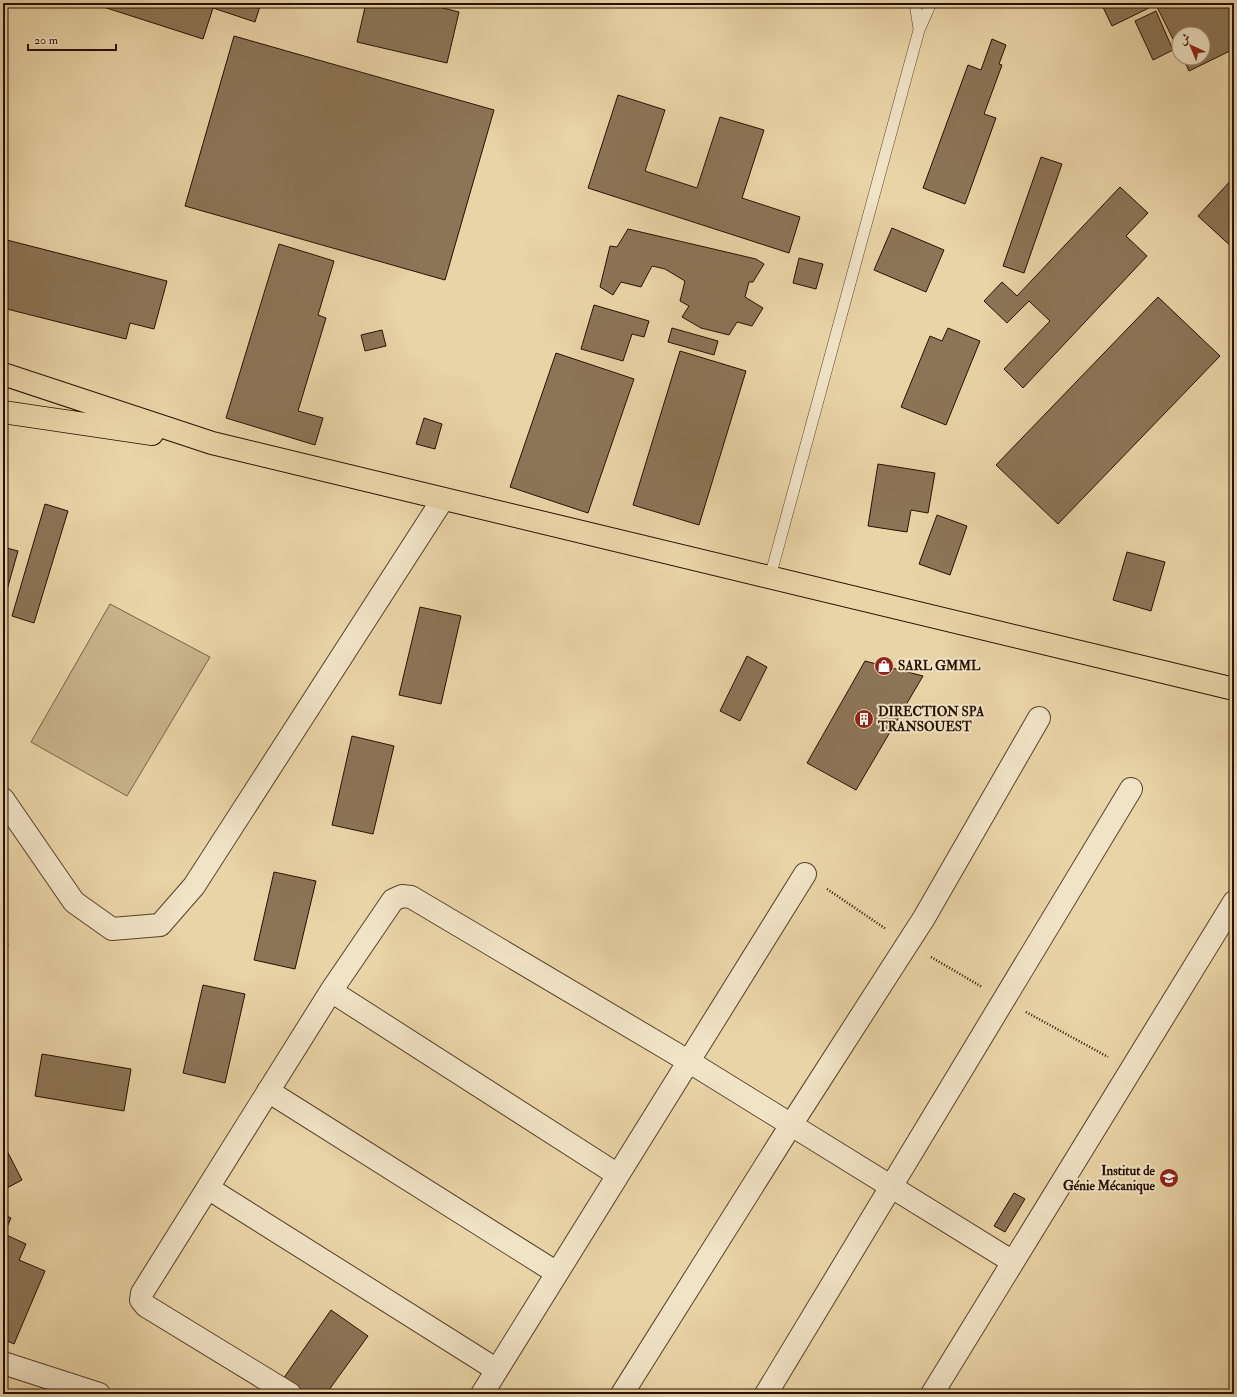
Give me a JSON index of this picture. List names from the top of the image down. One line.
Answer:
{"places":{"shop":["SARL GMML"],"building":["DIRECTION SPA TRANSOUEST"],"school or university":["Institut de Génie Mécanique"]},"scale_bar":"20 m","north":"top left"}
